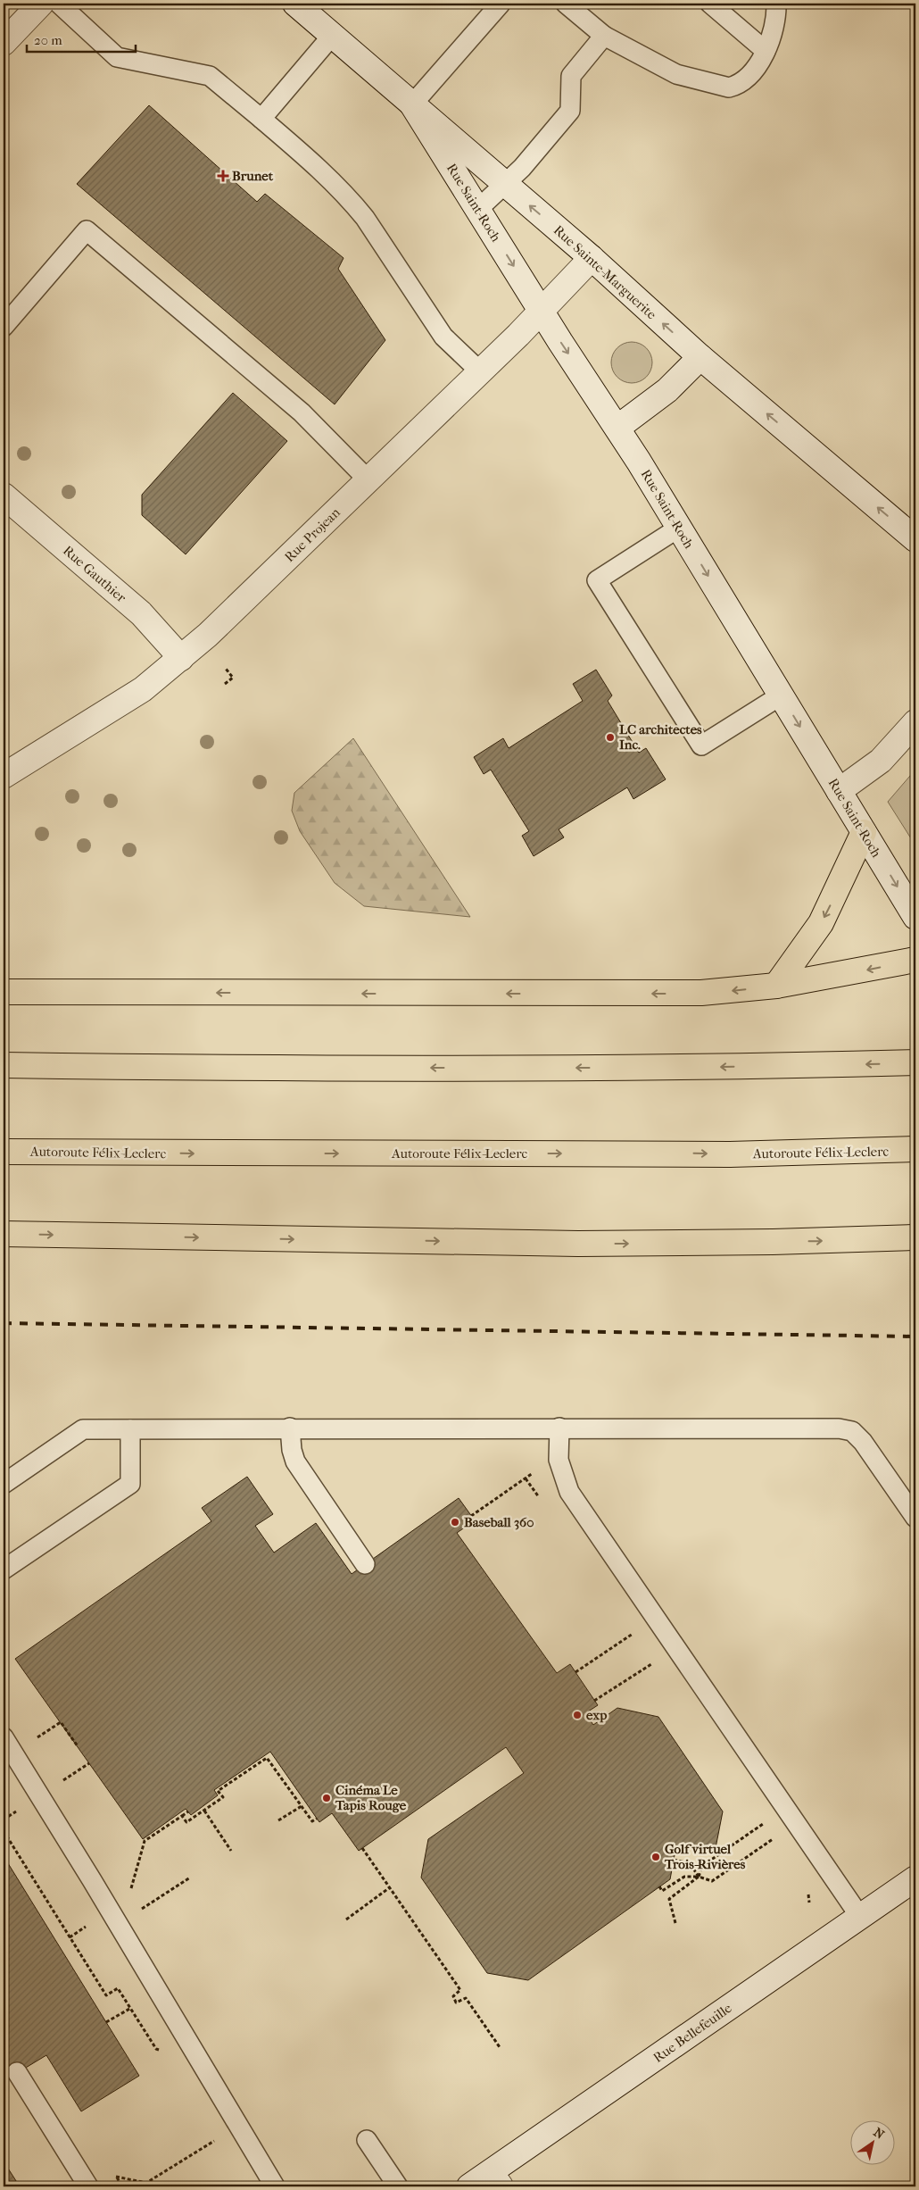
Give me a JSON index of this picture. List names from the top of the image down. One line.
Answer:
{"streets":{"highway":["Autoroute Félix-Leclerc"],"street":["Rue Saint-Roch","Rue Sainte-Marguerite","Rue Projean","Rue Gauthier","Rue Bellefeuille"]},"crossings":[["Rue Saint-Roch","Rue Sainte-Marguerite"],["Rue Saint-Roch","Rue Projean"],["Rue Sainte-Marguerite","Rue Projean"],["Rue Projean","Rue Gauthier"]],"one_way":["Rue Saint-Roch","Rue Sainte-Marguerite"],"places":{"health":["Brunet"],"other":["LC architectes Inc.","Baseball 360","exp","Cinéma Le Tapis Rouge","Golf virtuel Trois-Rivières"]},"scale_bar":"20 m","north":"top right"}
